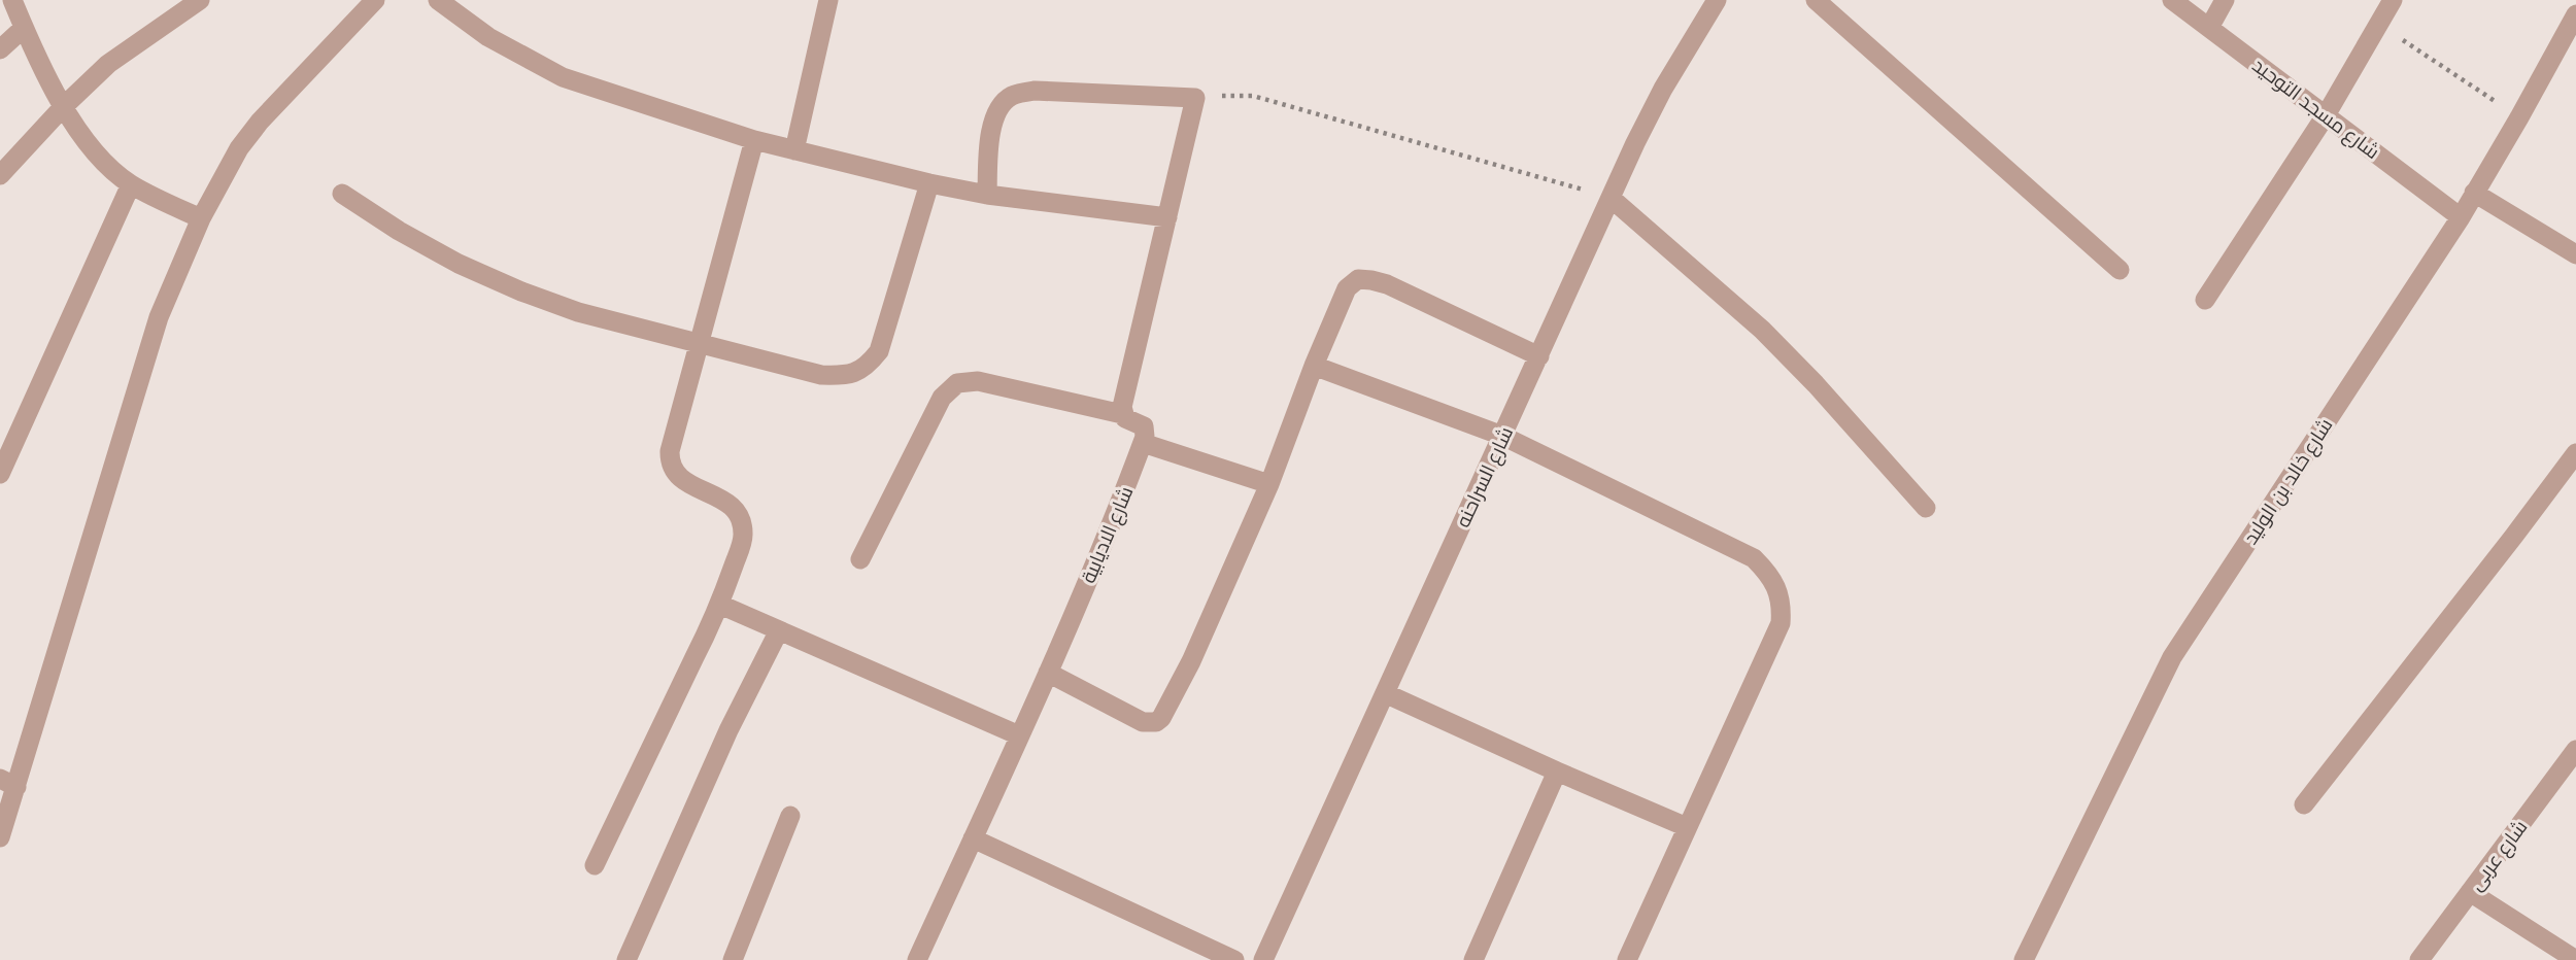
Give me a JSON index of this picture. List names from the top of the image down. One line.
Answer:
{"streets":{"street":["شارع مسجد التوحيد","شارع السراحنه","شارع خالد بن الوليد","شارع الاديابية","شارع عربى"]},"crossings":[["شارع مسجد التوحيد","شارع خالد بن الوليد"]]}
